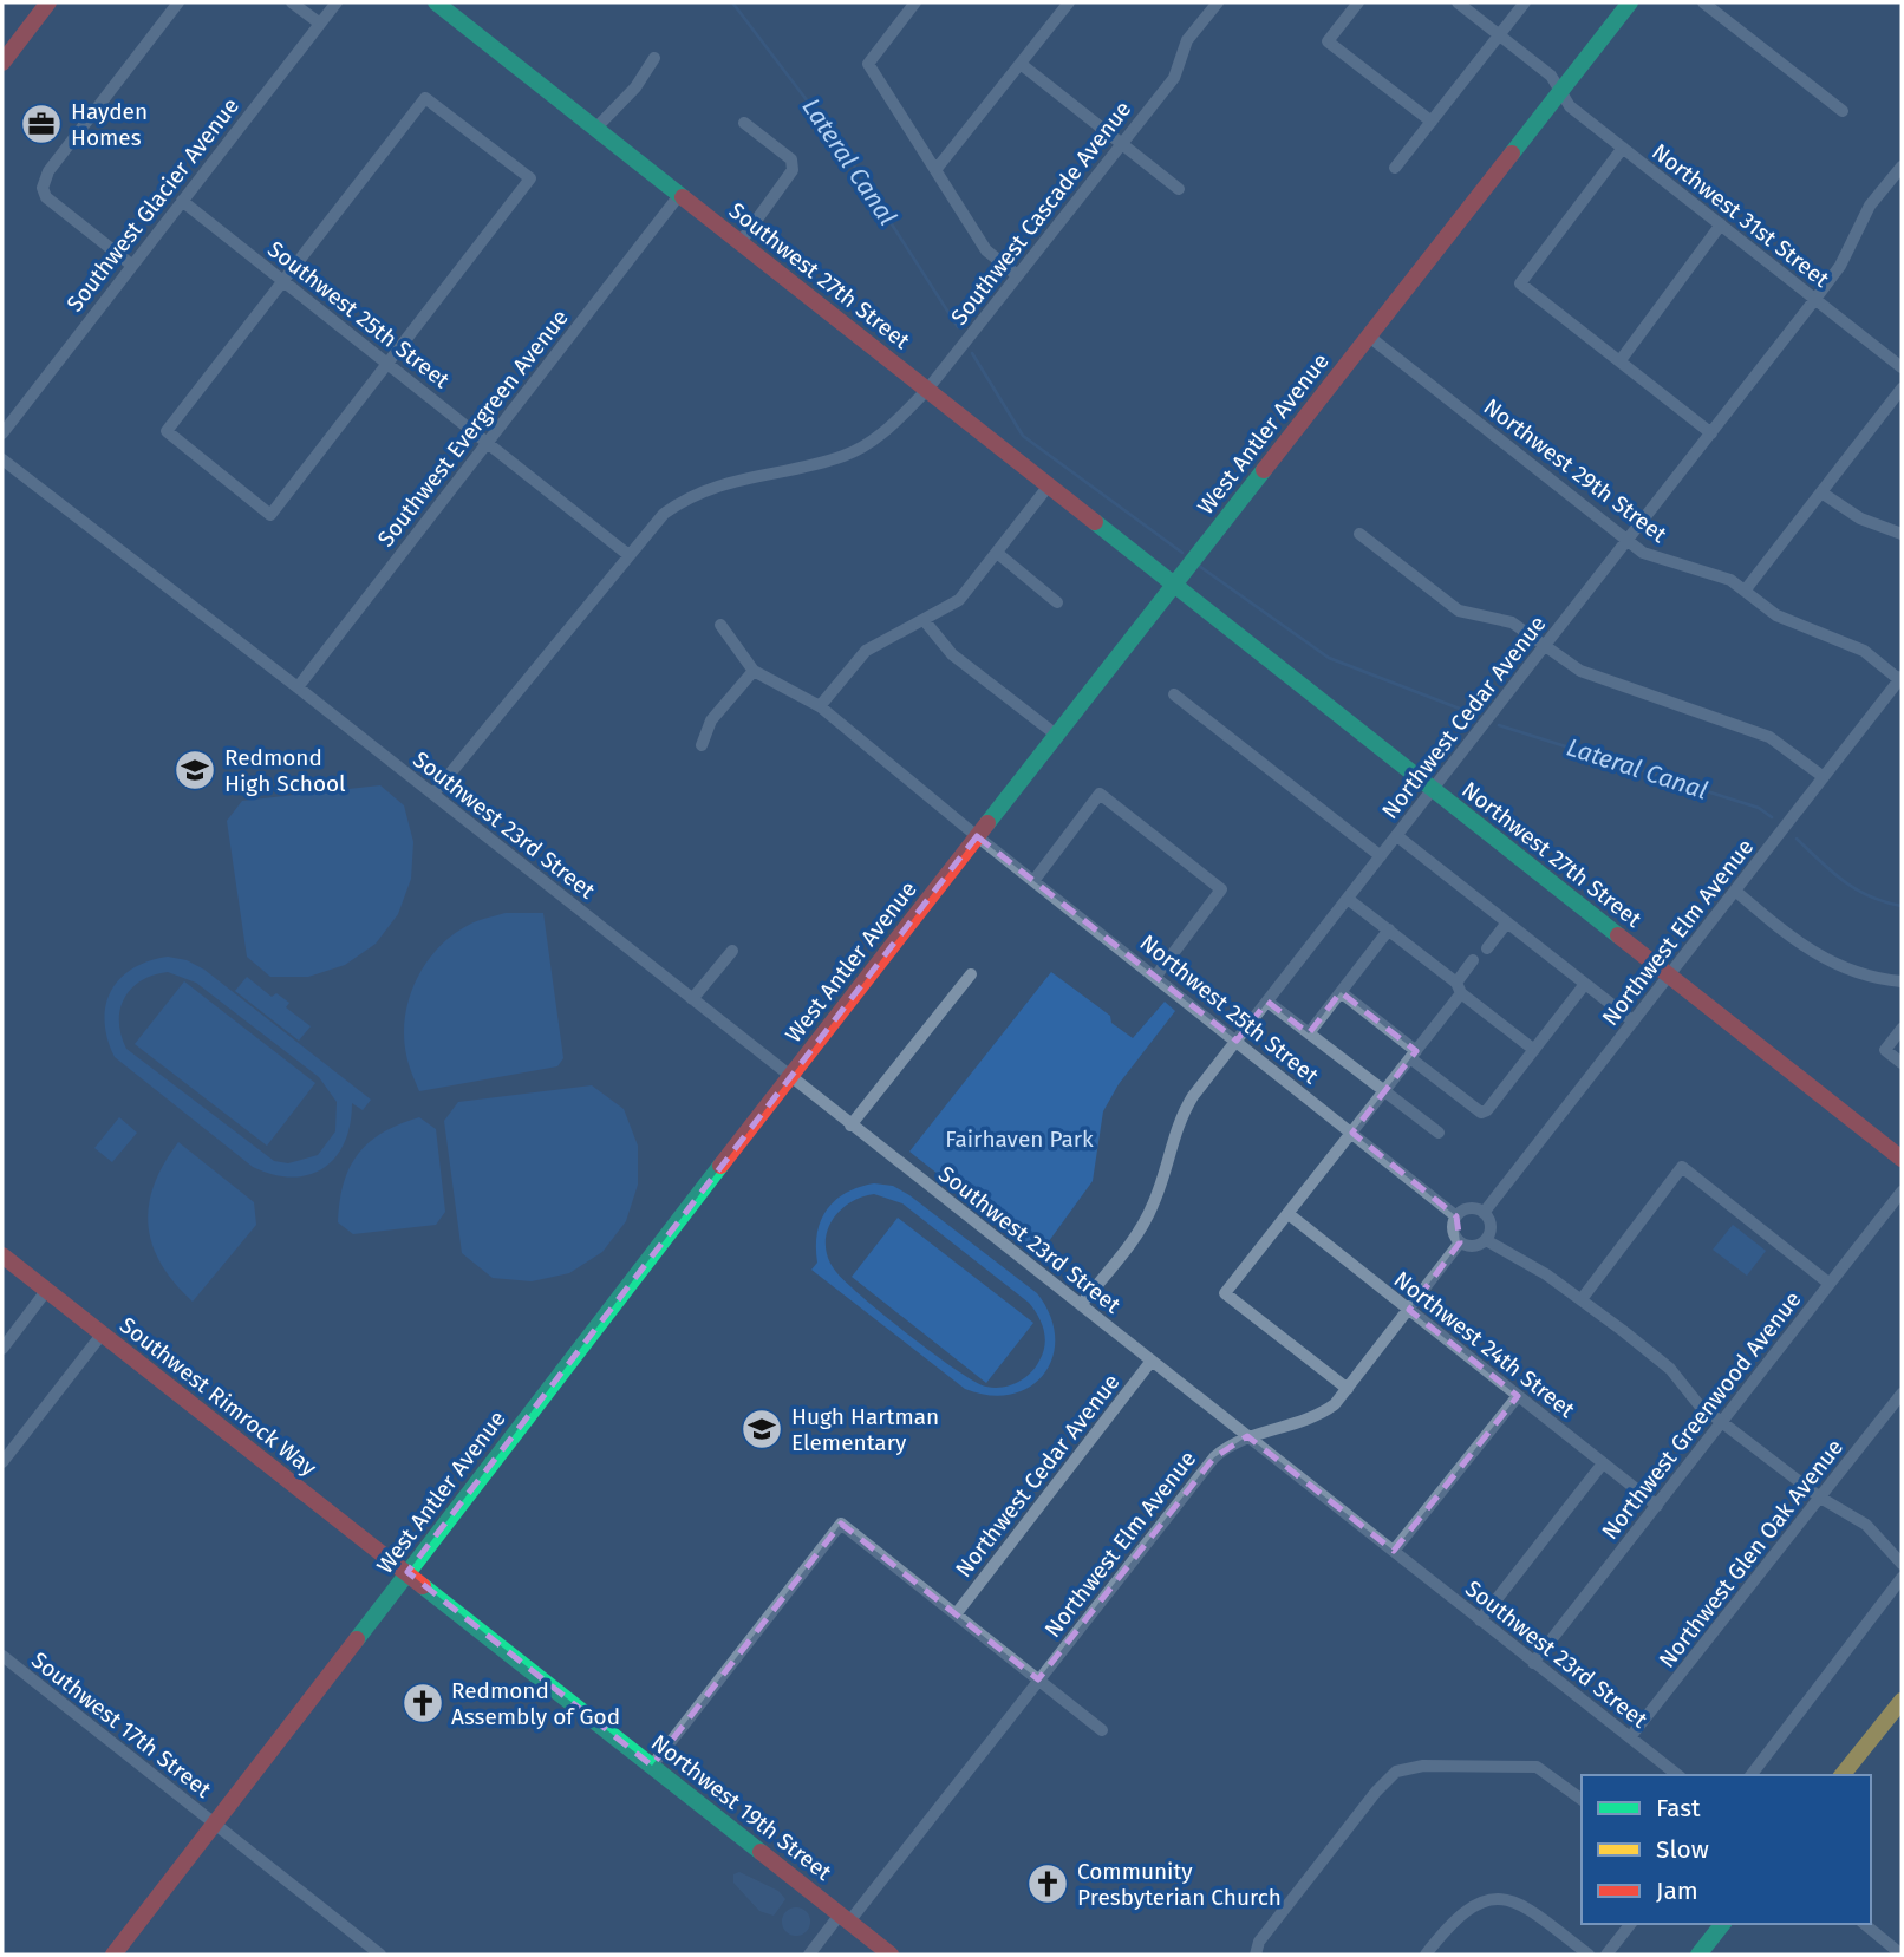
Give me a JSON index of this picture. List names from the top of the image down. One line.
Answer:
{"streets":{"main road":["Southwest 27th Street","West Antler Avenue","Northwest 27th Street","Southwest Rimrock Way","Northwest 19th Street"],"street":["Southwest Glacier Avenue","Southwest Cascade Avenue","Northwest 31st Street","Southwest 25th Street","Southwest Evergreen Avenue","Northwest 29th Street","Northwest Cedar Avenue","Southwest 23rd Street","Northwest Elm Avenue","Northwest 25th Street","Northwest 24th Street","Northwest Greenwood Avenue","Northwest Glen Oak Avenue","Southwest 17th Street"]},"crossings":[["Southwest Glacier Avenue","Southwest 25th Street"],["Southwest Cascade Avenue","Southwest 27th Street"],["Southwest Cascade Avenue","Southwest 25th Street"],["Southwest Cascade Avenue","Southwest 23rd Street"],["Northwest 31st Street","West Antler Avenue"],["Northwest 31st Street","Northwest Cedar Avenue"],["Southwest 27th Street","Southwest Evergreen Avenue"],["Southwest 27th Street","West Antler Avenue"],["Southwest 27th Street","Northwest 27th Street"],["Southwest 25th Street","Southwest Evergreen Avenue"],["Southwest Evergreen Avenue","Southwest 23rd Street"],["West Antler Avenue","Northwest 29th Street"],["West Antler Avenue","Southwest 23rd Street"],["West Antler Avenue","Northwest 27th Street"],["West Antler Avenue","Northwest 25th Street"],["West Antler Avenue","Southwest Rimrock Way"],["West Antler Avenue","Southwest 17th Street"],["West Antler Avenue","Northwest 19th Street"],["Northwest 29th Street","Northwest Cedar Avenue"],["Northwest 29th Street","Northwest Elm Avenue"],["Northwest Cedar Avenue","Southwest 23rd Street"],["Northwest Cedar Avenue","Northwest 27th Street"],["Northwest Cedar Avenue","Northwest 25th Street"],["Southwest 23rd Street","Northwest Elm Avenue"],["Southwest 23rd Street","Northwest Greenwood Avenue"],["Southwest 23rd Street","Northwest Glen Oak Avenue"],["Northwest 27th Street","Northwest Elm Avenue"],["Northwest Elm Avenue","Northwest 25th Street"],["Northwest Elm Avenue","Northwest 24th Street"],["Northwest Elm Avenue","Northwest 19th Street"],["Northwest 24th Street","Northwest Greenwood Avenue"],["Southwest Rimrock Way","Northwest 19th Street"]],"water":["Lateral Canal"],"parks":["Fairhaven Park"],"places":{"office":["Hayden Homes"],"school or university":["Redmond High School","Hugh Hartman Elementary"],"church":["Redmond Assembly of God","Community Presbyterian Church"]},"legend":["Fast","Slow","Jam"]}
